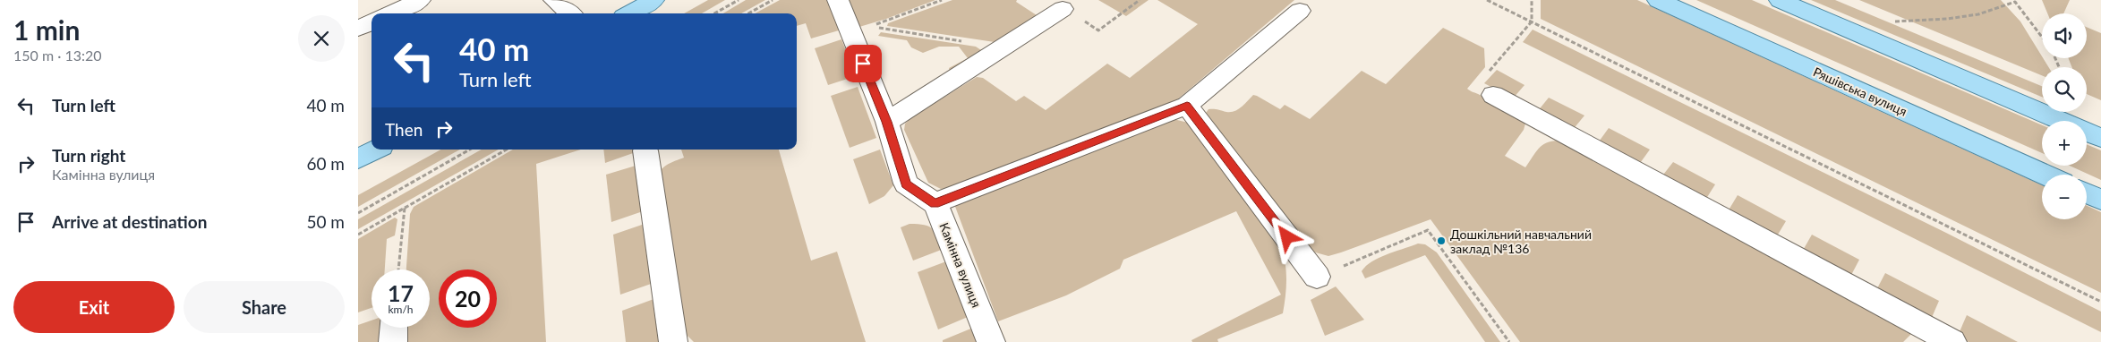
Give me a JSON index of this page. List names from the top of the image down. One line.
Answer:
{"streets":{"main road":["Ряшівська вулиця"],"street":["Камінна вулиця"]},"places":["Дошкільний навчальний заклад №136"],"page":{"heading":["1 min","150 m · 13:20"],"map_buttons":["+","−"],"turn":["40 m","Turn left"],"list":[{"name":"Turn left","value":"40 m"},{"name":"Turn right","note":"Камінна вулиця","value":"60 m"},{"name":"Arrive at destination","value":"50 m"}],"then":"Then","speed":"17 km/h","limit":"20","buttons":["Exit","Share"]}}
